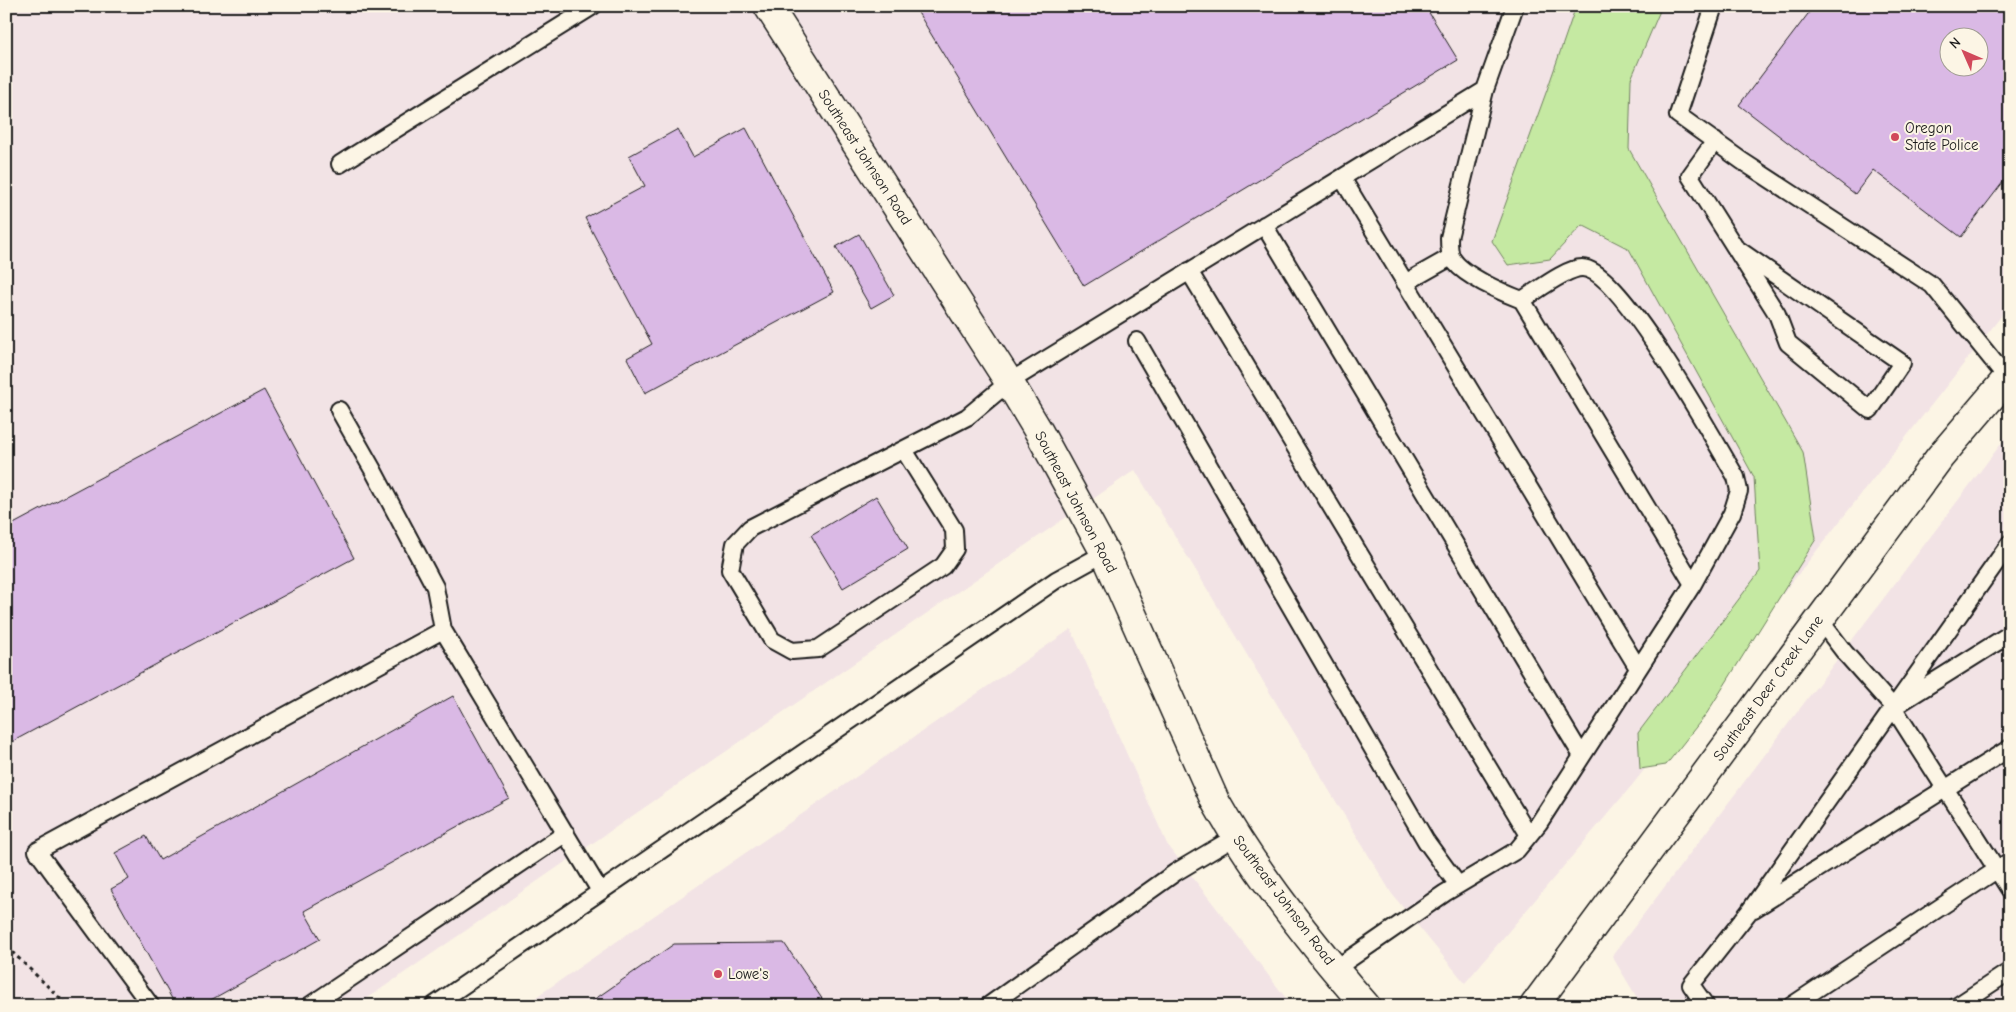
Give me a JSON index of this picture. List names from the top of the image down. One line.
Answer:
{"streets":{"street":["Southeast Johnson Road","Southeast Deer Creek Lane"]},"places":["Oregon State Police","Lowe's"],"north":"top left"}
